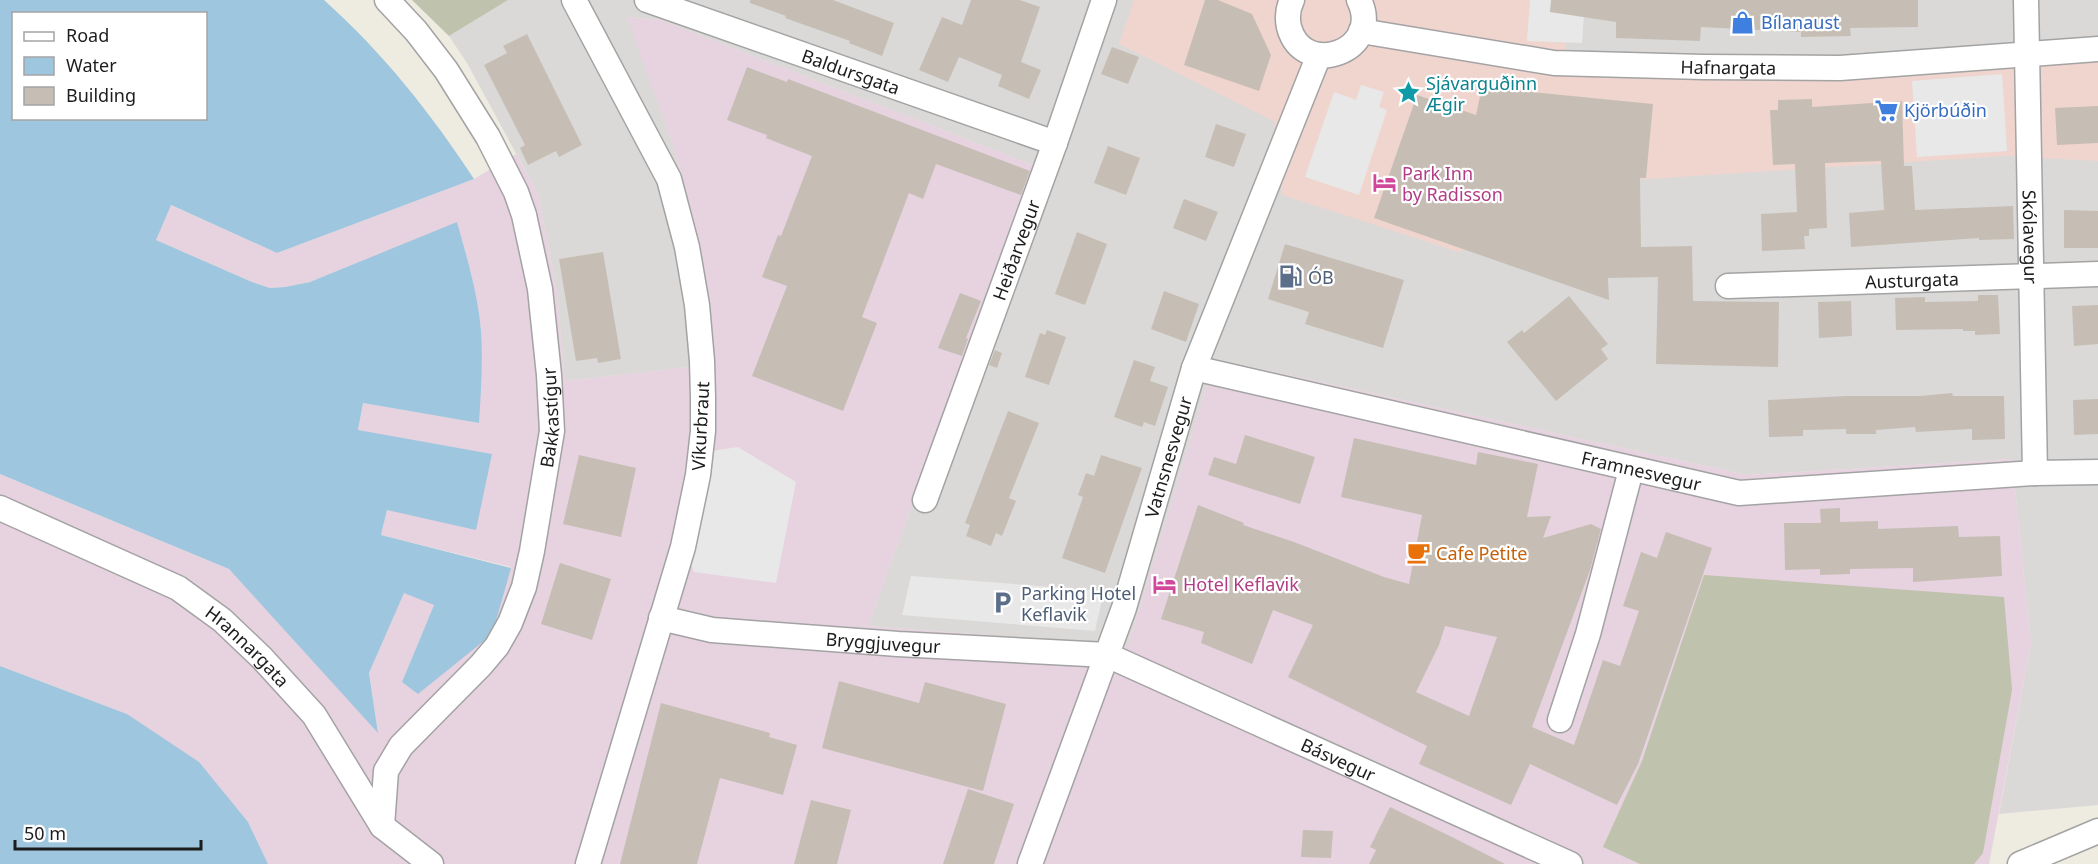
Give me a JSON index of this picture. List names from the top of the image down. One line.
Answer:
{"streets":{"street":["Hafnargata","Baldursgata","Skólavegur","Heiðarvegur","Austurgata","Bakkastígur","Víkurbraut","Vatnsnesvegur","Framnesvegur","Bryggjuvegur","Hrannargata","Básvegur"]},"crossings":[["Hafnargata","Skólavegur"],["Baldursgata","Heiðarvegur"],["Skólavegur","Austurgata"],["Skólavegur","Framnesvegur"],["Bakkastígur","Hrannargata"],["Víkurbraut","Bryggjuvegur"],["Vatnsnesvegur","Framnesvegur"],["Vatnsnesvegur","Bryggjuvegur"],["Vatnsnesvegur","Básvegur"],["Bryggjuvegur","Básvegur"]],"places":{"shop":["Bílanaust"],"place":["Sjávarguðinn Ægir"],"supermarket":["Kjörbúðin"],"hotel":["Park Inn by Radisson","Hotel Keflavik"],"fuel station":["ÓB"],"cafe":["Cafe Petite"],"parking":["Parking Hotel Keflavik"]},"legend":["Road","Water","Building"],"scale_bar":"50 m"}
